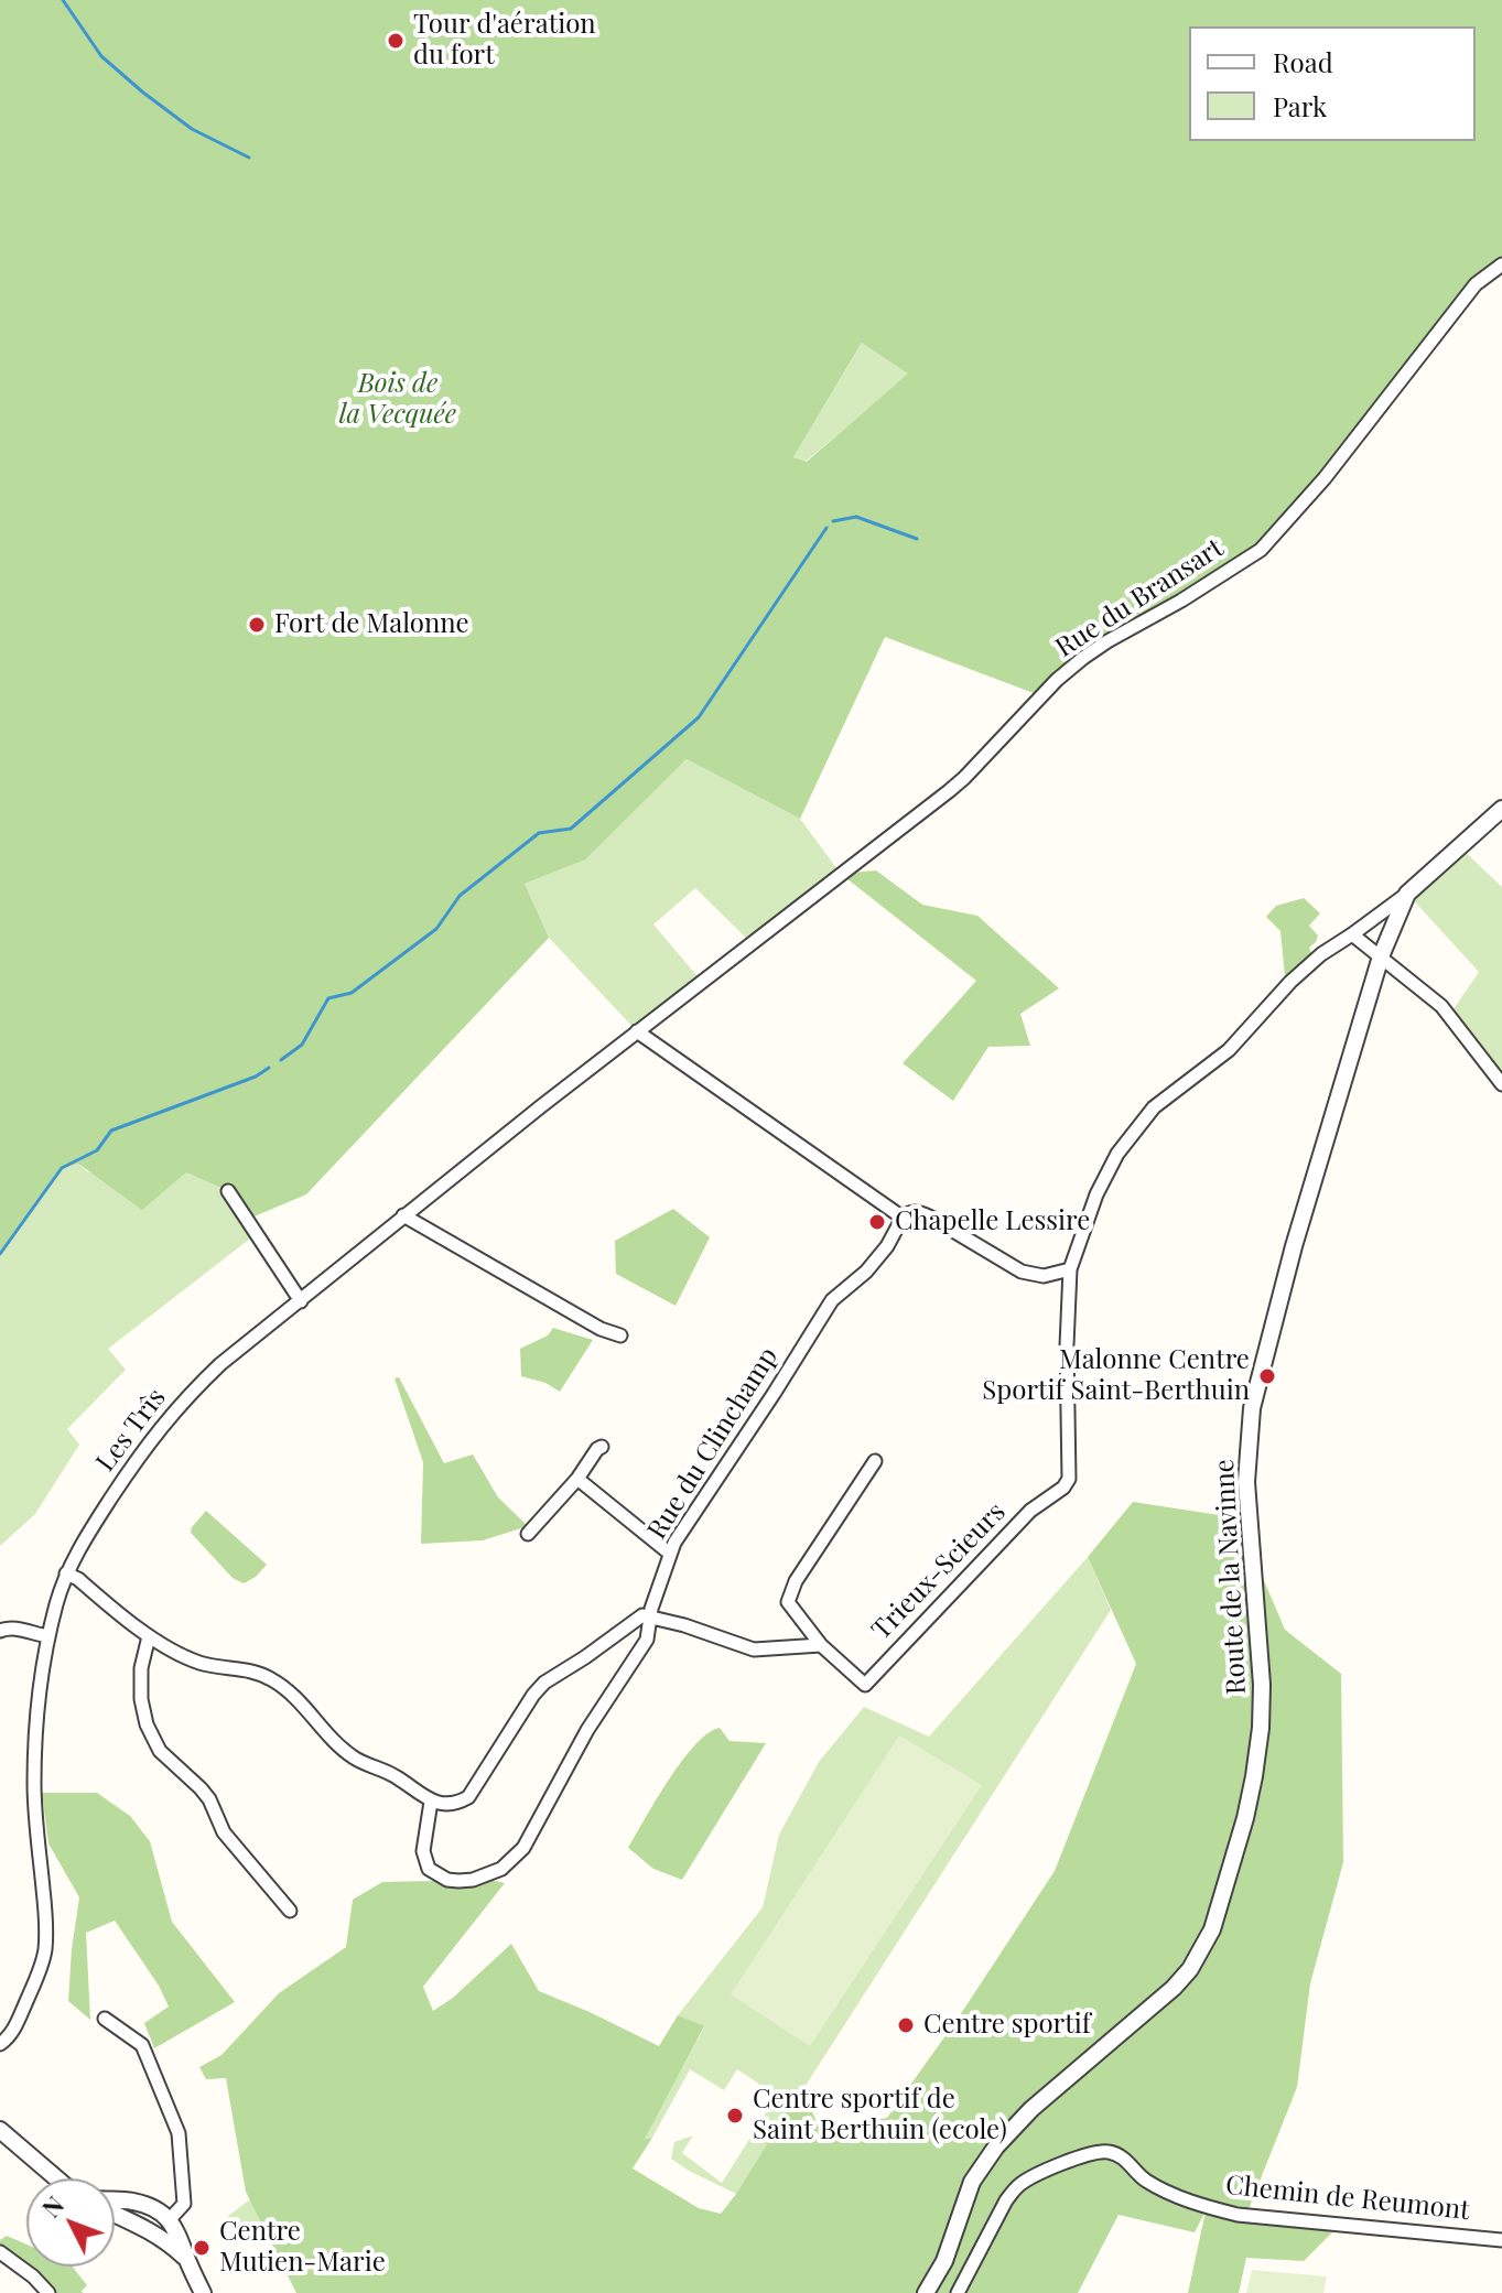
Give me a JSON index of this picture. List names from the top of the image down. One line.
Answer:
{"streets":{"street":["Rue du Bransart","Les Trîs","Rue du Clinchamp","Trieux-Scieurs","Route de la Navinne","Chemin de Reumont"]},"crossings":[["Rue du Bransart","Les Trîs"]],"parks":["Bois de la Vecquée"],"places":["Tour d'aération du fort","Fort de Malonne","Chapelle Lessire","Malonne Centre Sportif Saint-Berthuin","Centre sportif","Centre sportif de Saint Berthuin (ecole)","Centre Mutien-Marie"],"legend":["Road","Park"],"north":"top left"}
